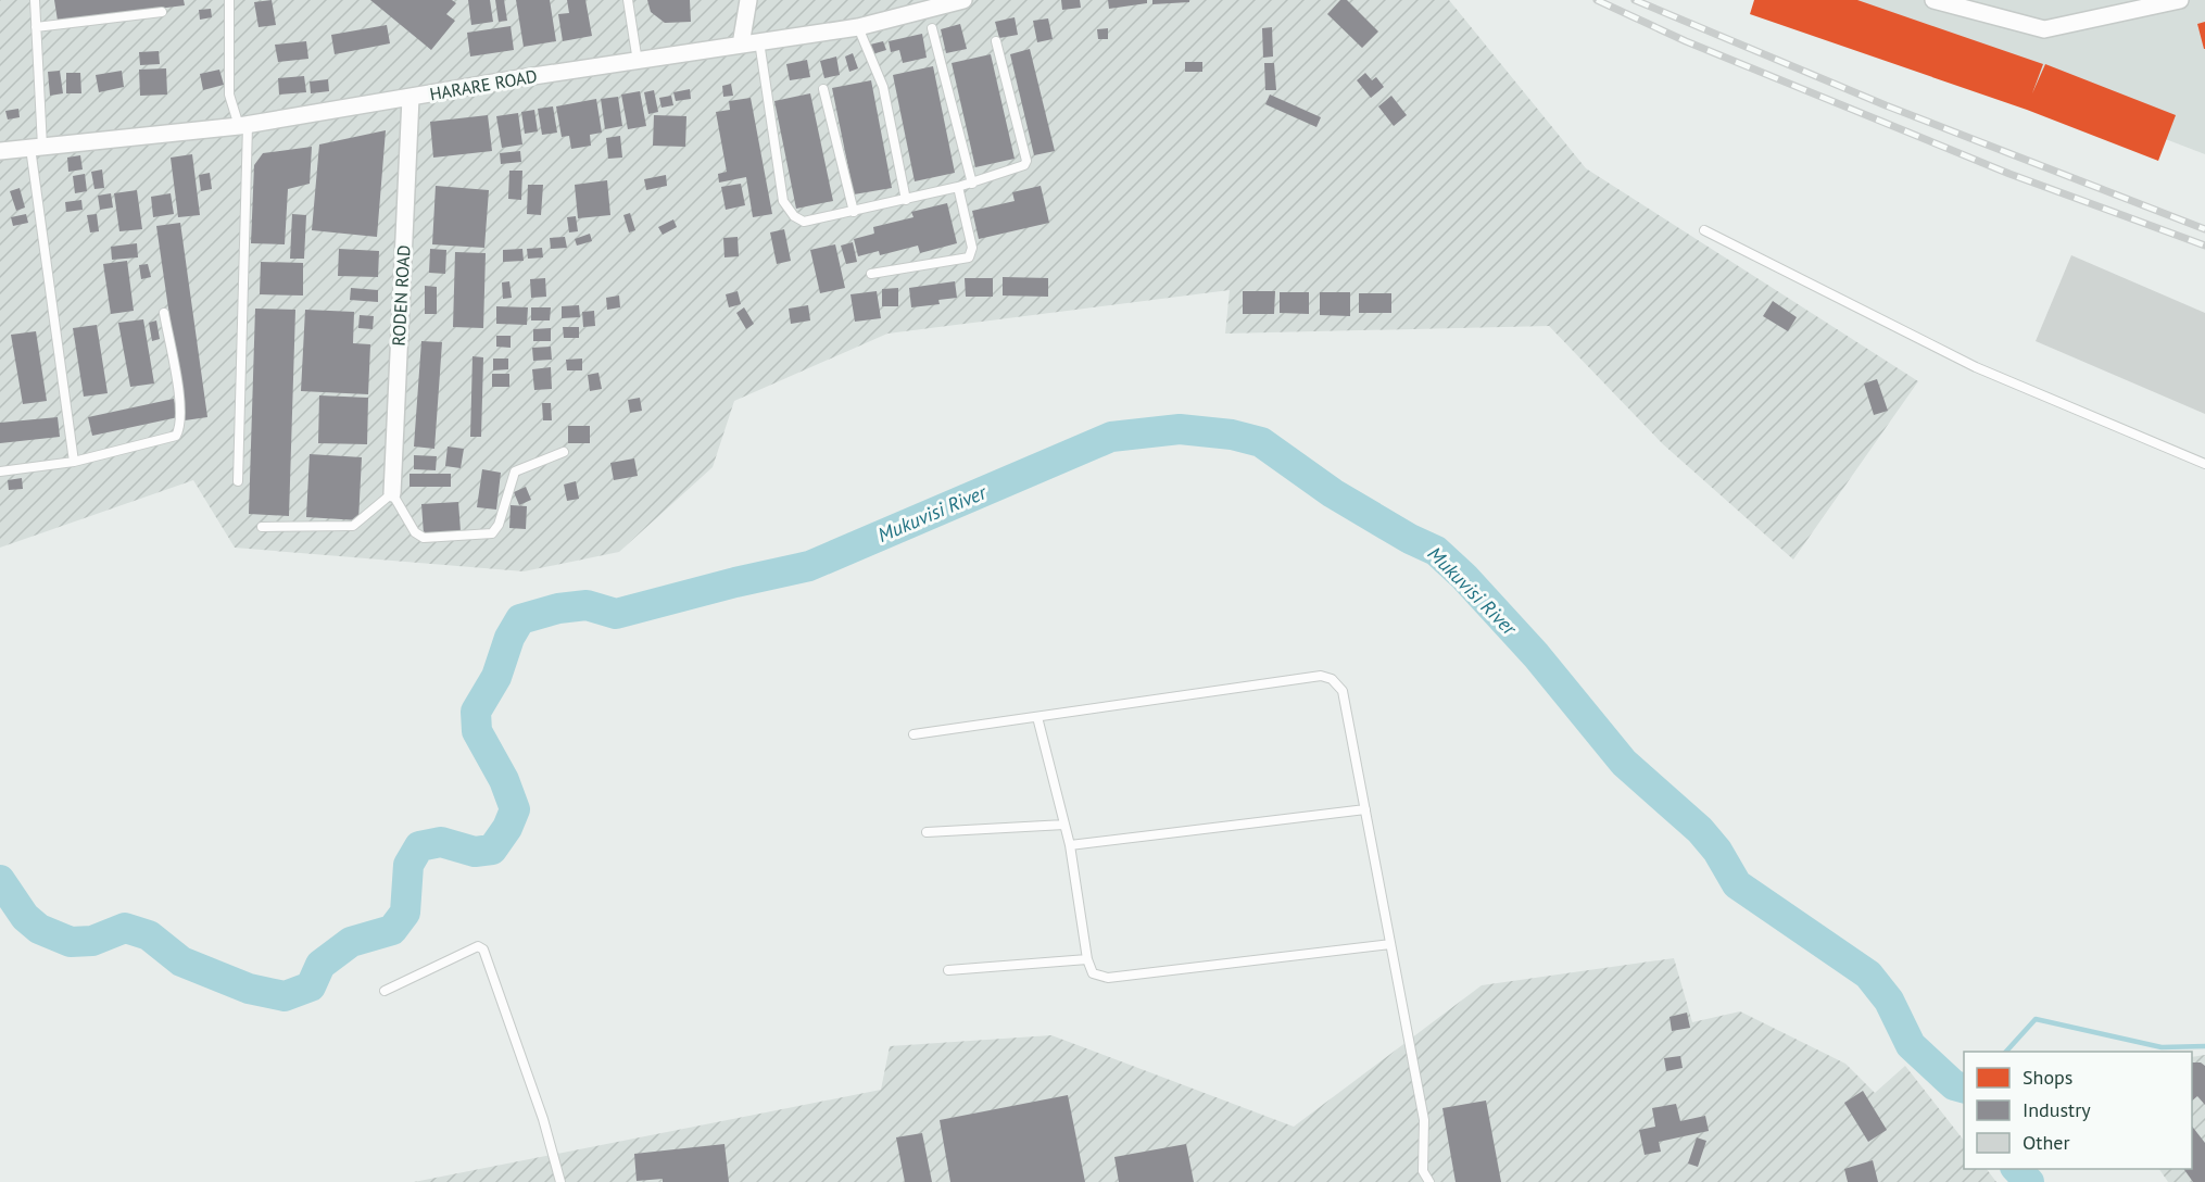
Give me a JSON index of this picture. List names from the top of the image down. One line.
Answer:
{"streets":{"street":["HARARE ROAD","RODEN ROAD"]},"crossings":[["HARARE ROAD","RODEN ROAD"]],"water":["Mukuvisi River"],"legend":["Shops","Industry","Other"]}
